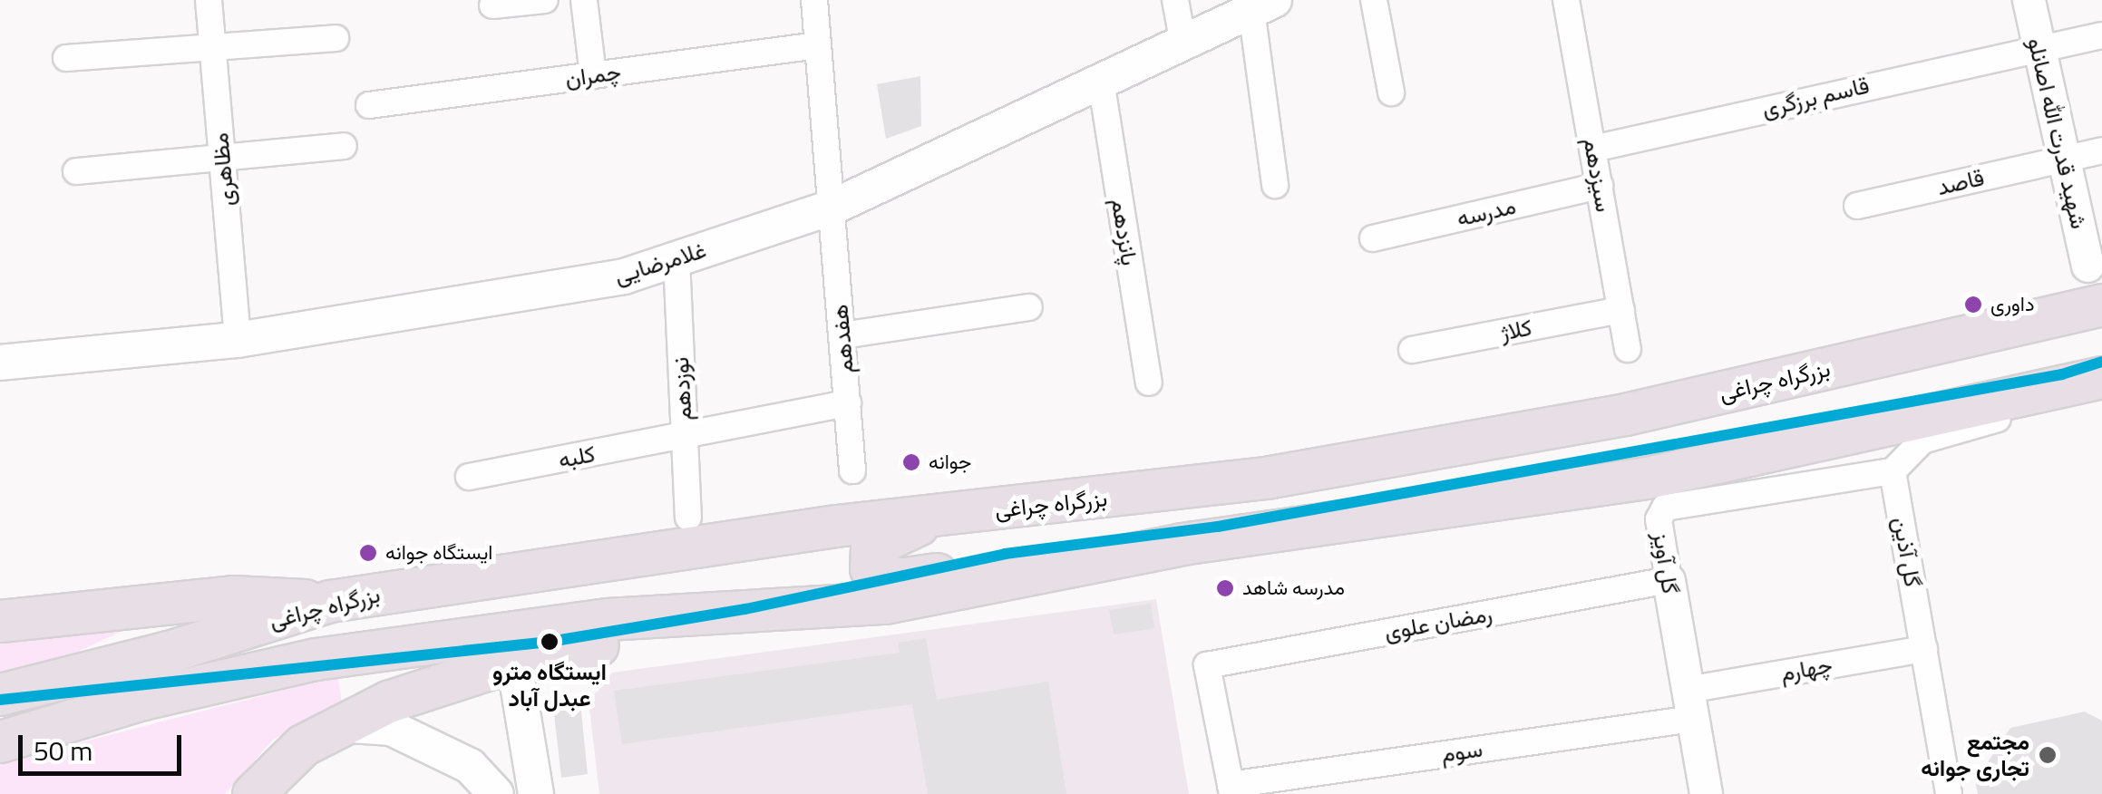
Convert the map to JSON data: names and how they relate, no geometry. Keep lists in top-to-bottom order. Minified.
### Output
{"streets":{"highway":["بزرگراه چراغی"],"main road":["غلامرضایی"],"street":["چمران","قاسم برزگری","شهید قدرت الله اصانلو","مظاهری","سیزدهم","قاصد","مدرسه","پانزدهم","کلاژ","هفدهم","نوزدهم","کلبه","گل آذین","گل آویز","رمضان علوی","چهارم","سوم"]},"crossings":[["چمران","هفدهم"],["قاسم برزگری","شهید قدرت الله اصانلو"],["قاسم برزگری","سیزدهم"],["شهید قدرت الله اصانلو","قاصد"],["مظاهری","غلامرضایی"],["سیزدهم","مدرسه"],["سیزدهم","کلاژ"],["پانزدهم","غلامرضایی"],["غلامرضایی","هفدهم"],["غلامرضایی","نوزدهم"],["هفدهم","کلبه"],["نوزدهم","کلبه"],["گل آذین","گل آویز"],["گل آذین","چهارم"],["گل آویز","رمضان علوی"],["گل آویز","چهارم"],["گل آویز","سوم"],["رمضان علوی","سوم"],["چهارم","سوم"]],"places":["داوری","جوانه","ایستگاه جوانه","مدرسه شاهد","ایستگاه مترو عبدل آباد","مجتمع تجاری جوانه"],"scale_bar":"50 m"}
